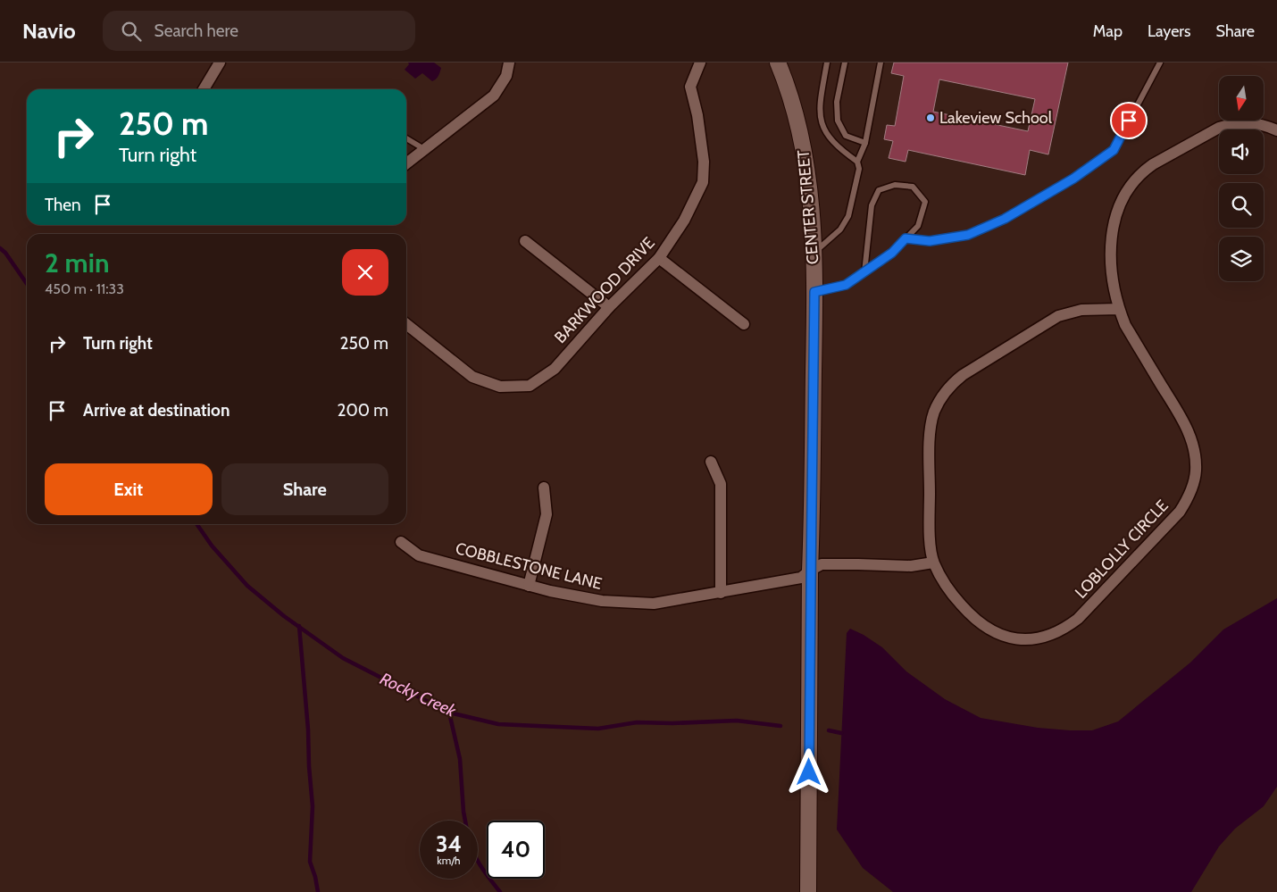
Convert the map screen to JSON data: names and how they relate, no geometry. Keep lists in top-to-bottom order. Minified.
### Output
{"streets":{"street":["CENTER STREET","BARKWOOD DRIVE","LOBLOLLY CIRCLE","COBBLESTONE LANE"]},"crossings":[["CENTER STREET","COBBLESTONE LANE"]],"water":["Rocky Creek"],"places":["Lakeview School"],"north":"bottom","page":{"header":"Navio","search":"Search here","nav":["Map","Layers","Share"],"turn":["250 m","Turn right"],"then":"Then","heading":["2 min","450 m · 11:33"],"list":[{"name":"Turn right","value":"250 m"},{"name":"Arrive at destination","value":"200 m"}],"buttons":["Exit","Share"],"speed":"34 km/h","limit":"40"}}
